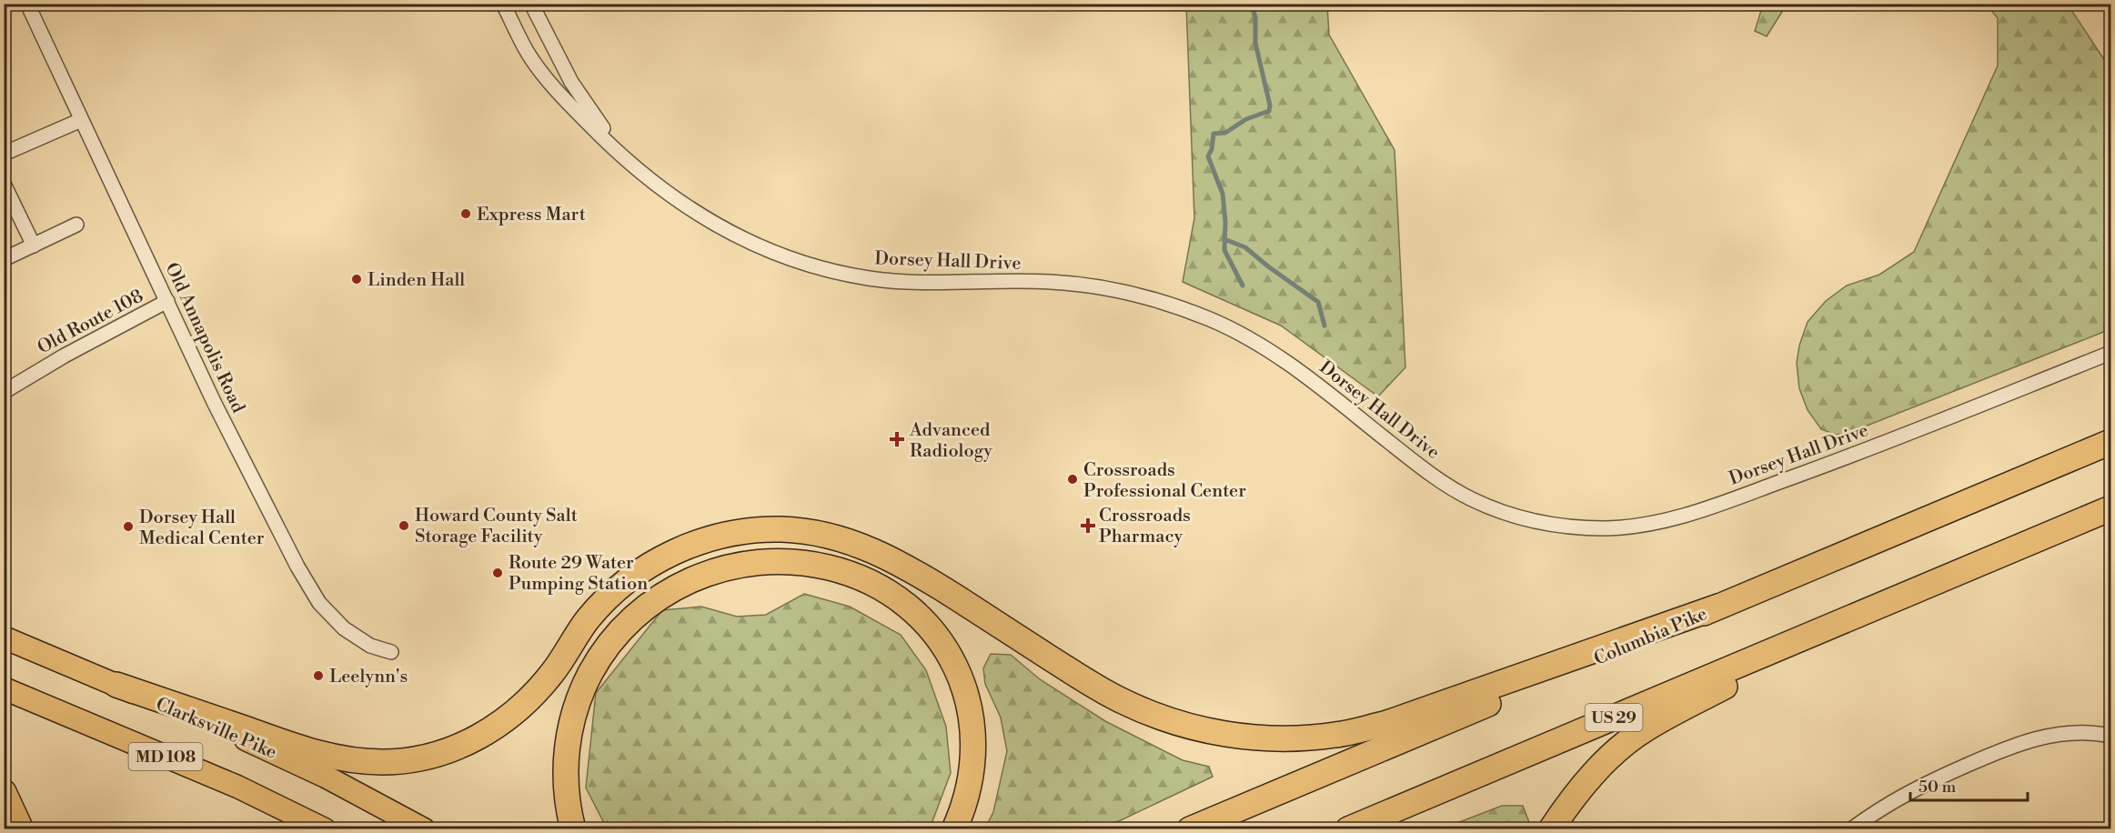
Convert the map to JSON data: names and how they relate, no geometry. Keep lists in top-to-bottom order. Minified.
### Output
{"streets":{"highway":["Columbia Pike","US 29"],"main road":["Clarksville Pike","MD 108"],"street":["Dorsey Hall Drive","Old Route 108","Old Annapolis Road"]},"crossings":[["Old Route 108","Old Annapolis Road"]],"places":{"other":["Express Mart","Linden Hall","Crossroads Professional Center","Howard County Salt Storage Facility","Dorsey Hall Medical Center","Route 29 Water Pumping Station","Leelynn's"],"health":["Advanced Radiology","Crossroads Pharmacy"]},"scale_bar":"50 m"}
